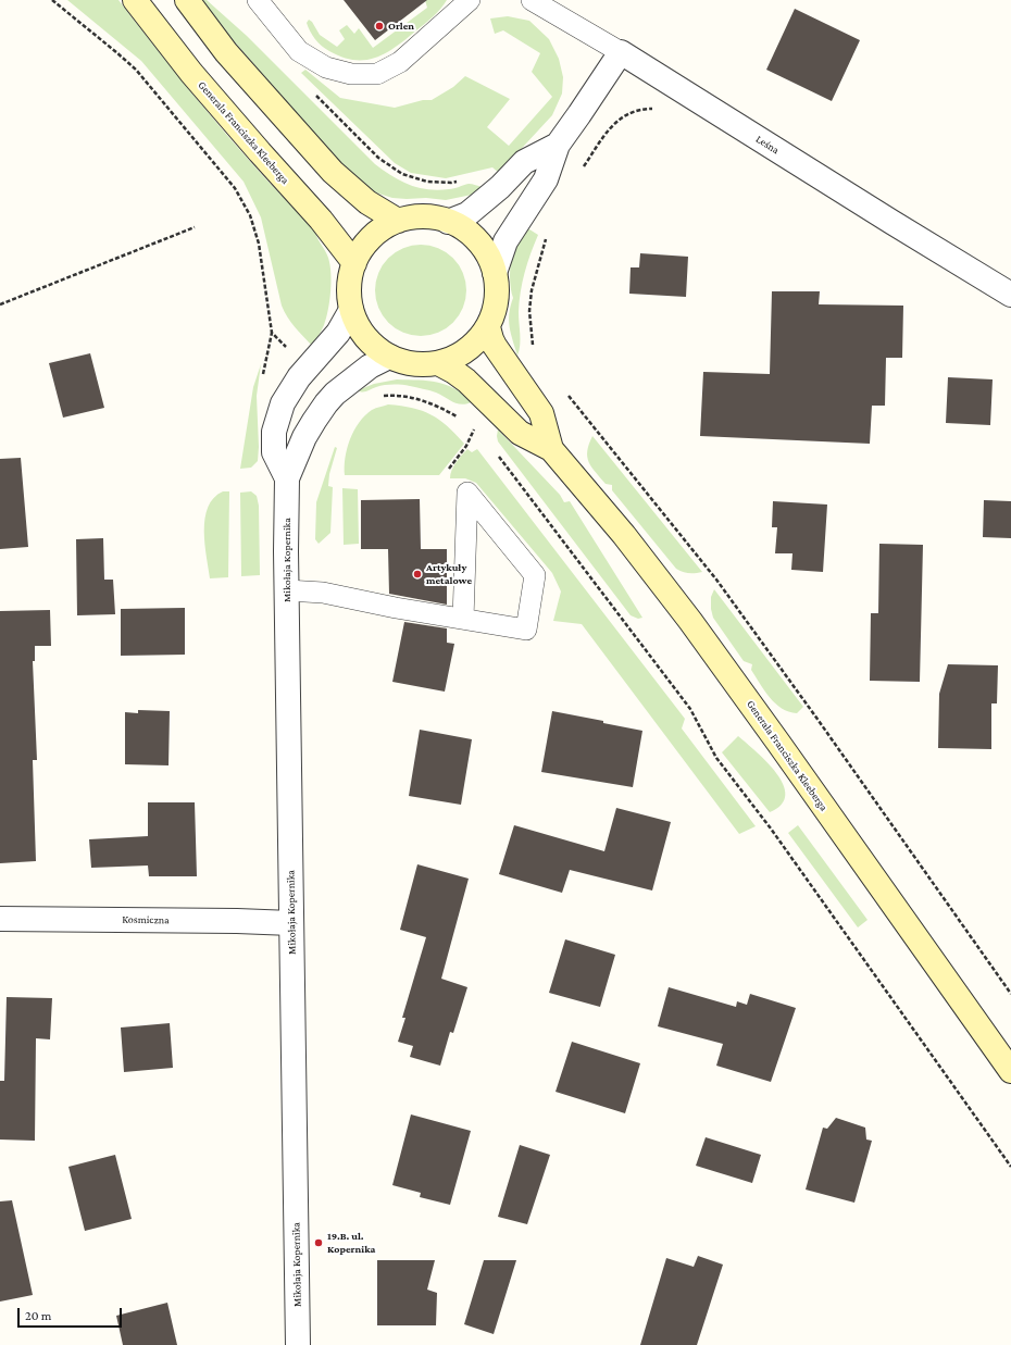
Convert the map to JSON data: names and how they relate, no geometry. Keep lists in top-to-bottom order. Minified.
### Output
{"streets":{"main road":["Generała Franciszka Kleeberga"],"street":["Leśna","Mikołaja Kopernika","Kosmiczna"]},"crossings":[["Generała Franciszka Kleeberga","Mikołaja Kopernika"],["Mikołaja Kopernika","Kosmiczna"]],"places":["Orlen","Artykuły metalowe","19.B. ul. Kopernika"],"scale_bar":"20 m"}
